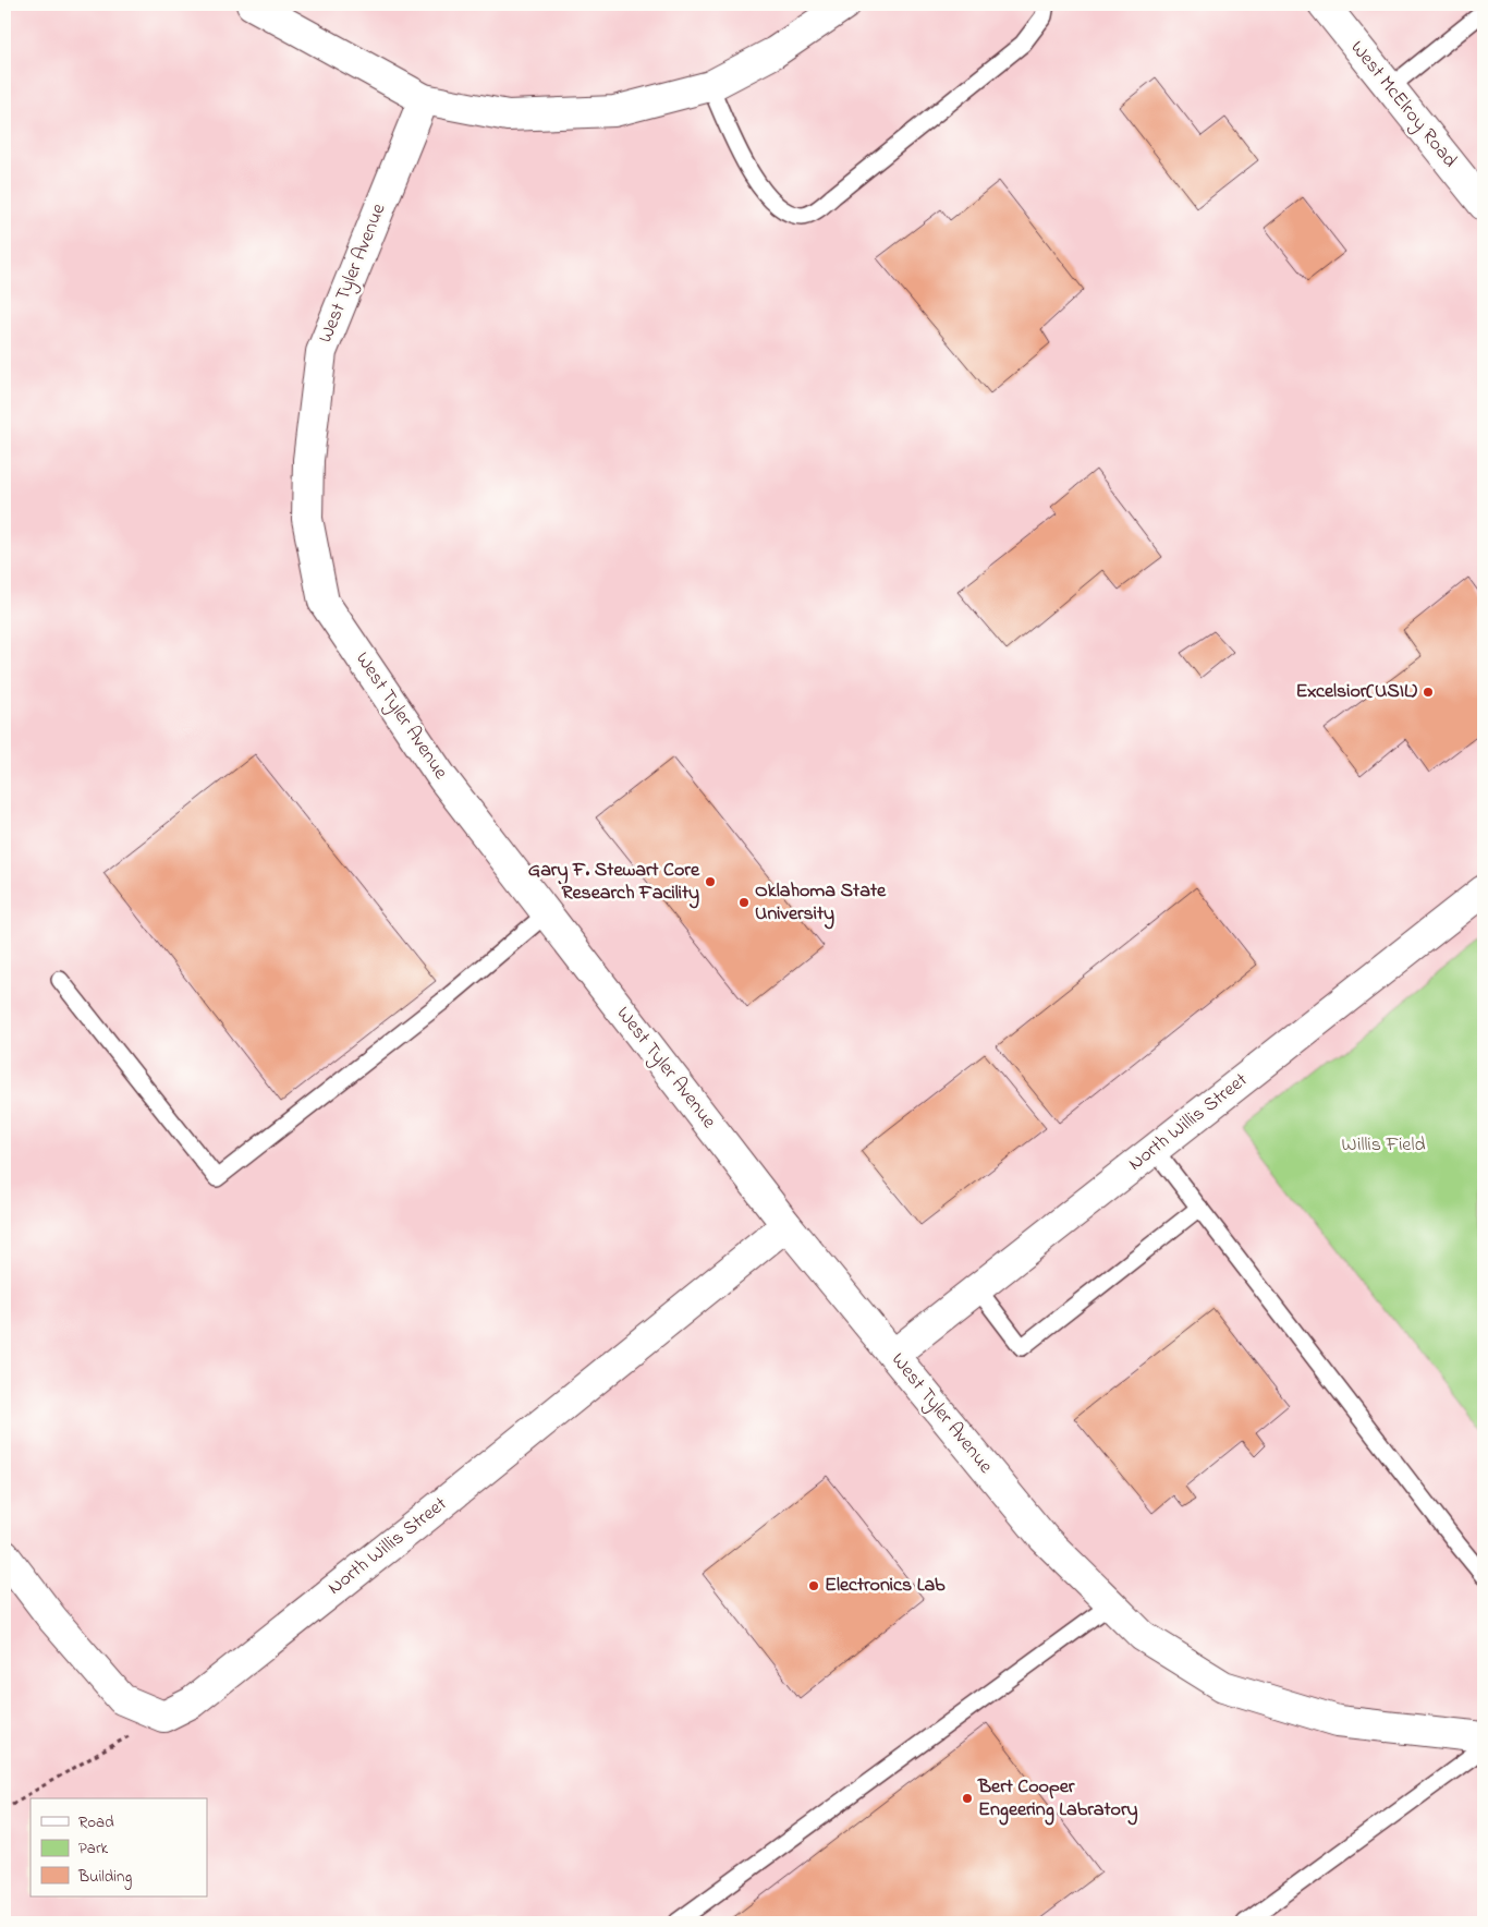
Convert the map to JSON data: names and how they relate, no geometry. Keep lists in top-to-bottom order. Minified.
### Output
{"streets":{"street":["West McElroy Road","West Tyler Avenue","North Willis Street"]},"crossings":[["West Tyler Avenue","North Willis Street"]],"parks":["Willis Field"],"places":["Excelsior(USIL)","Gary F. Stewart Core Research Facility","Oklahoma State University","Electronics Lab","Bert Cooper Engeering Labratory"],"legend":["Road","Park","Building"]}
